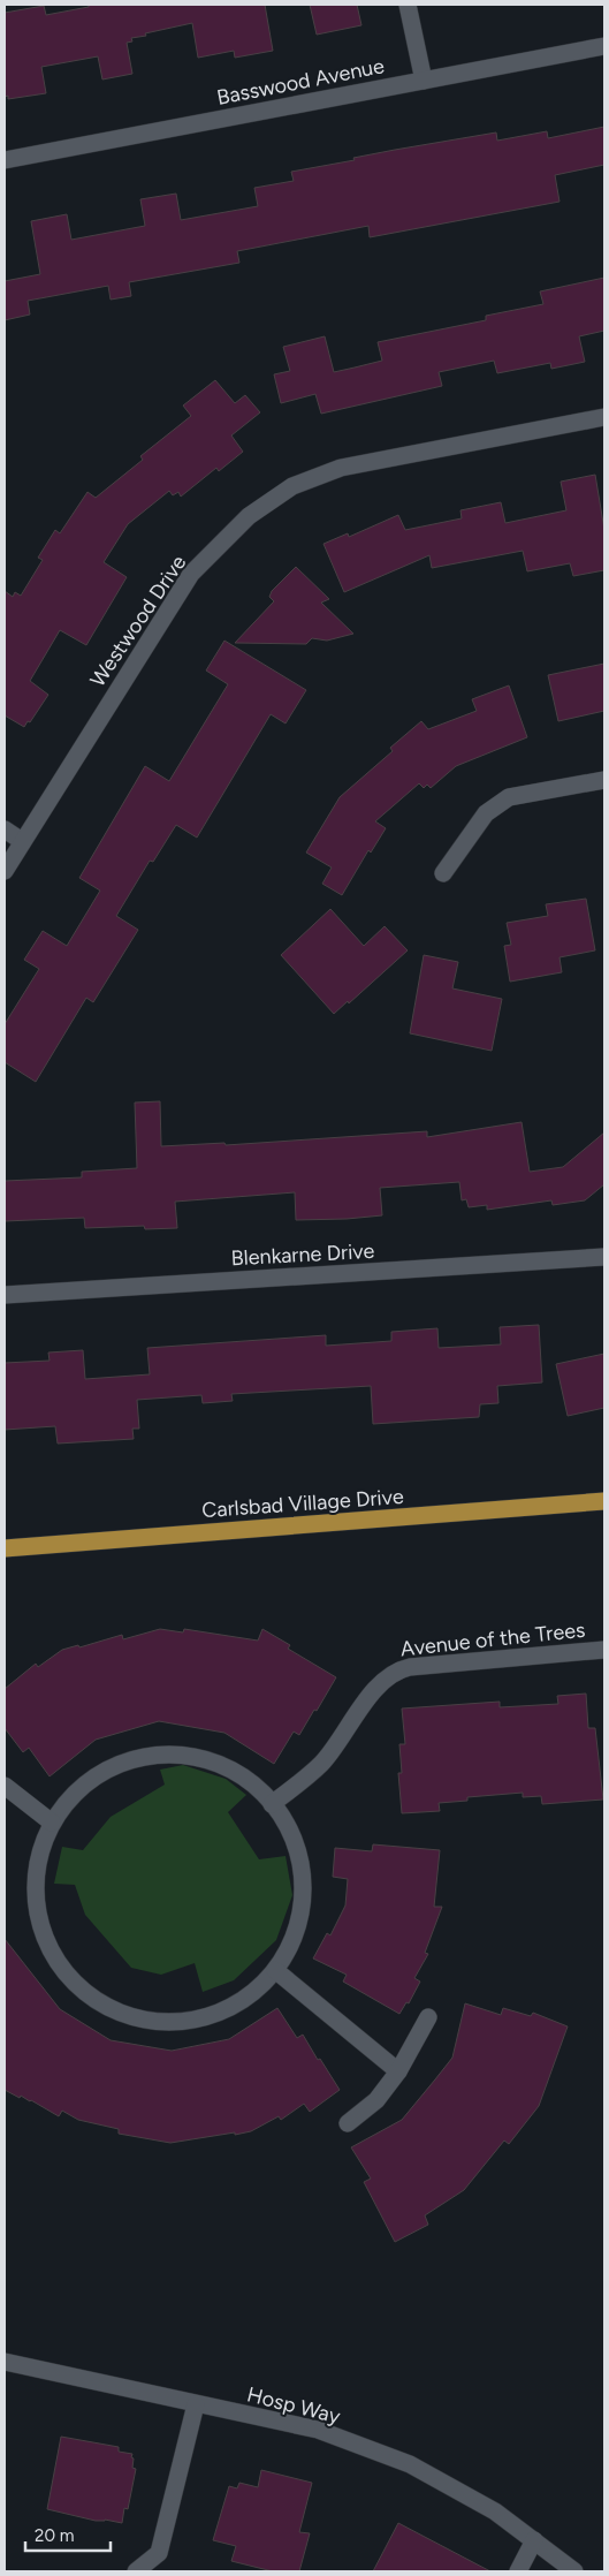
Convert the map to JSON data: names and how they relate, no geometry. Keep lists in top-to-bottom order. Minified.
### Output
{"streets":{"main road":["Carlsbad Village Drive"],"street":["Basswood Avenue","Westwood Drive","Blenkarne Drive","Avenue of the Trees","Hosp Way"]},"scale_bar":"20 m"}
